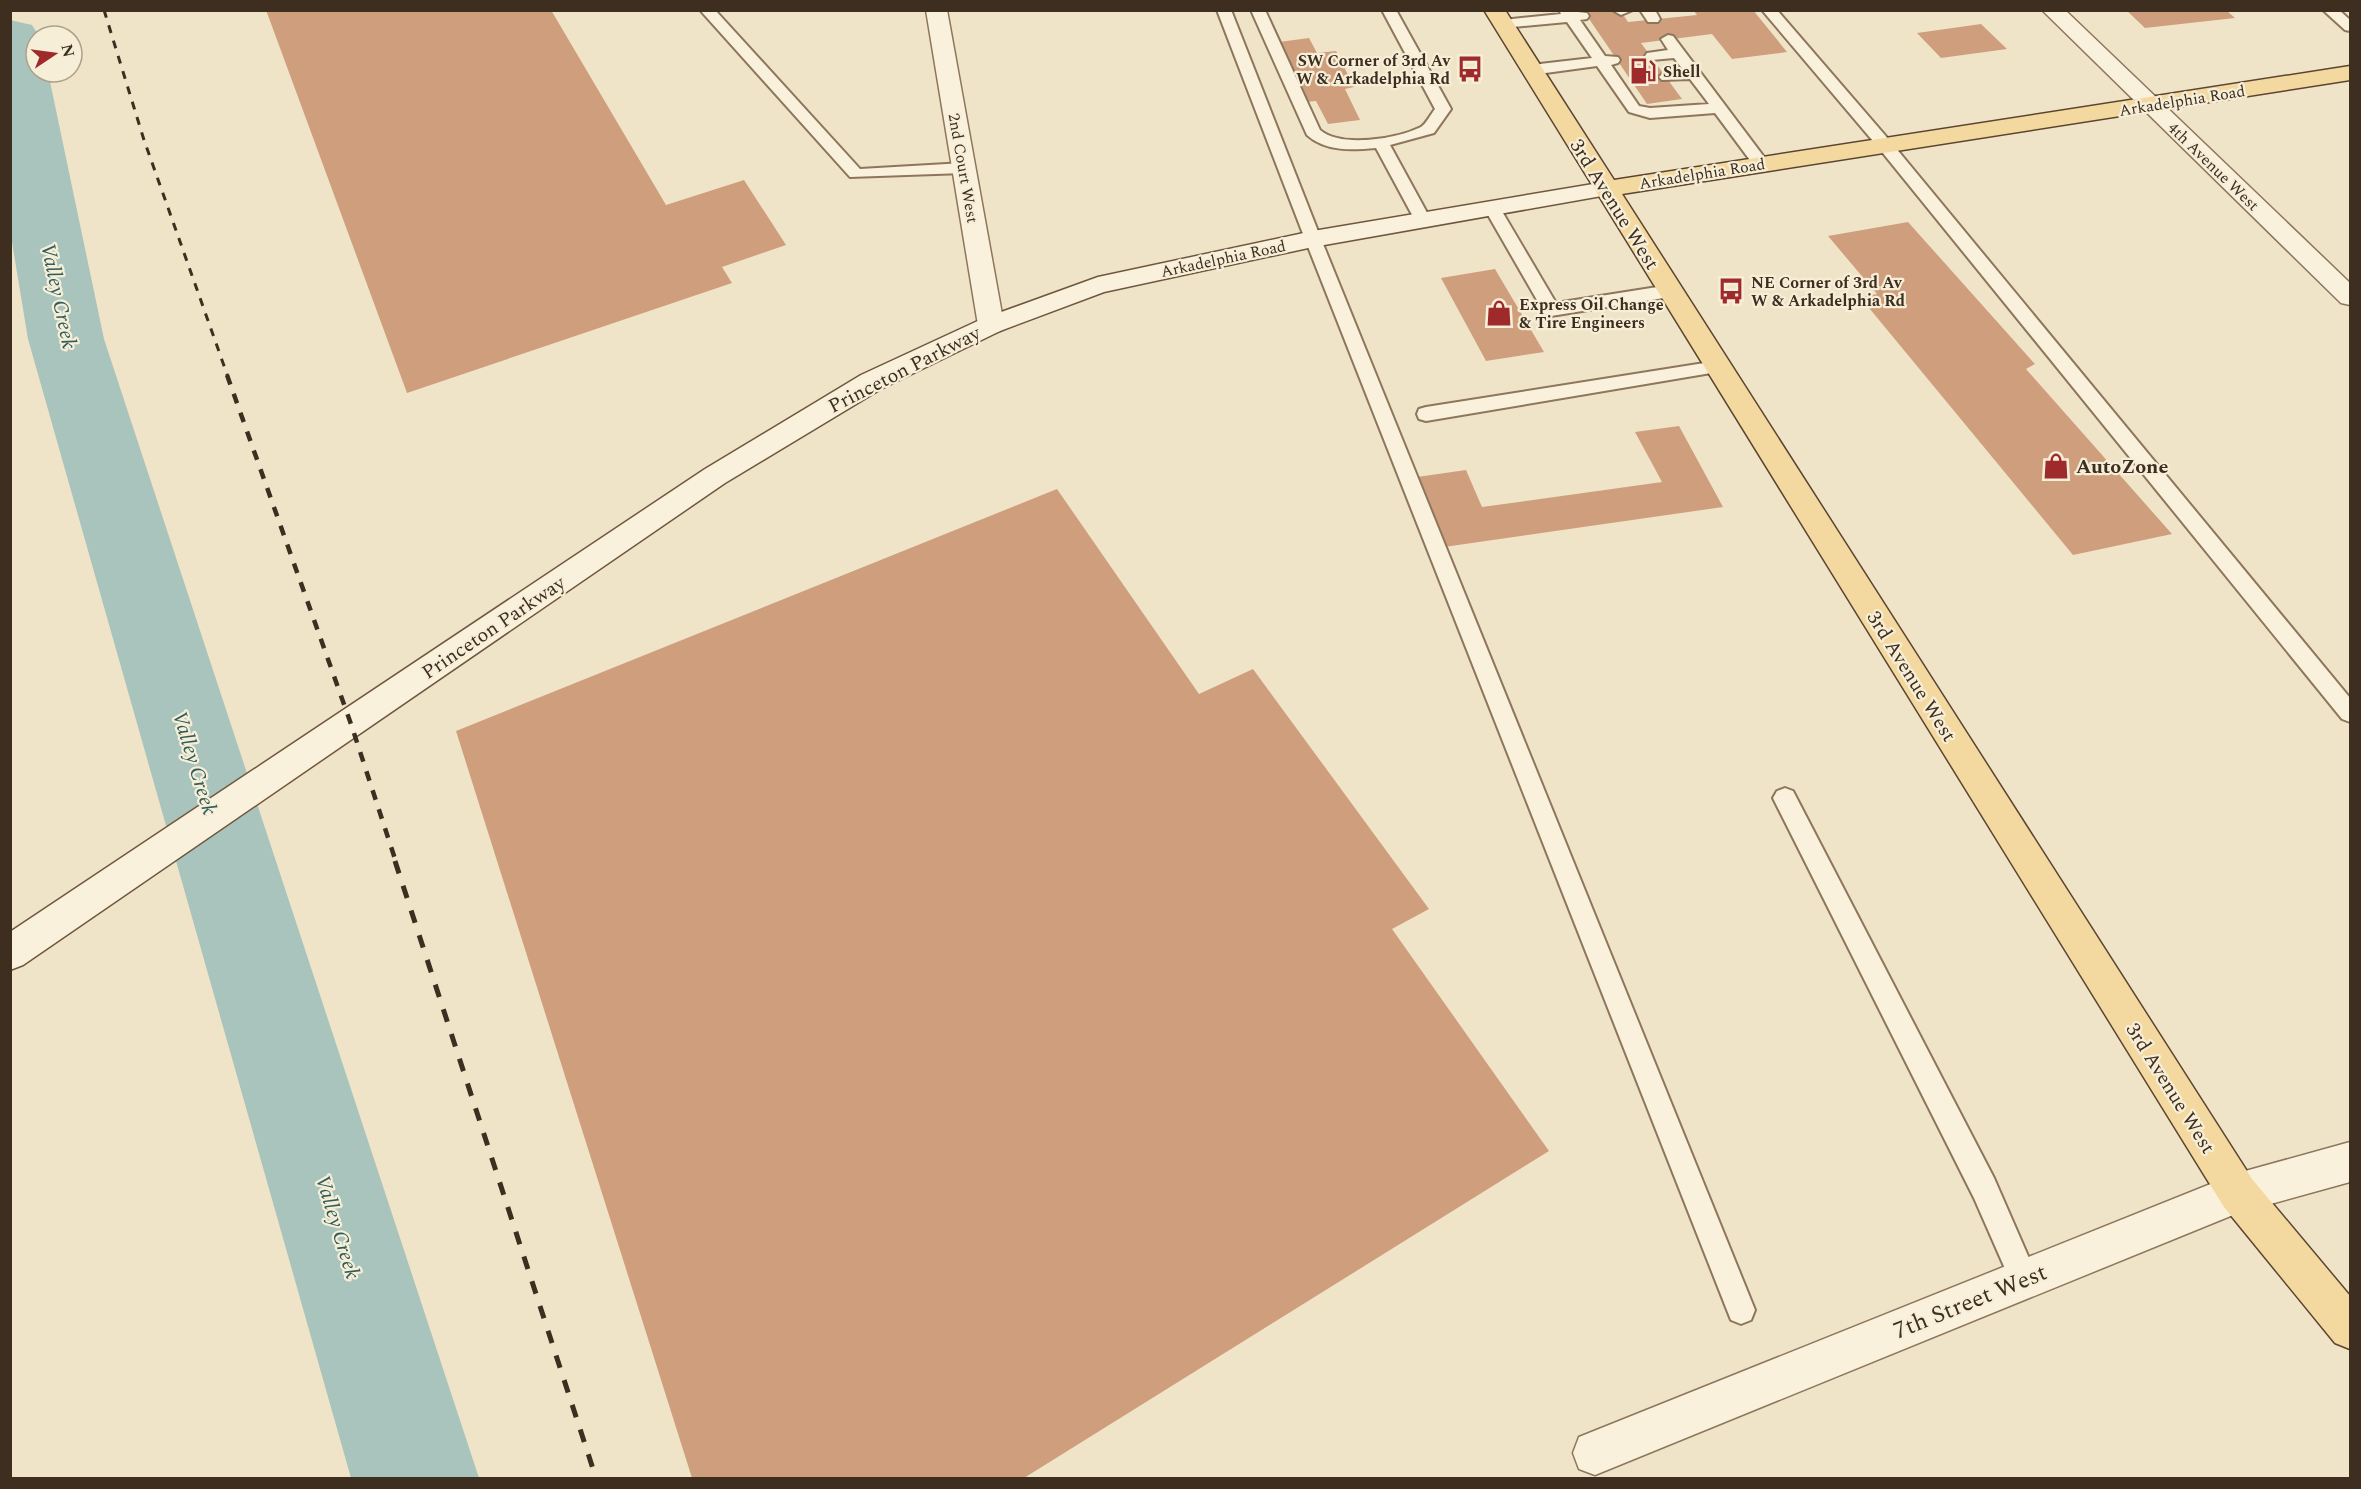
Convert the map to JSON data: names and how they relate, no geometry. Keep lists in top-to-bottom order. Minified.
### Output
{"streets":{"main road":["Arkadelphia Road","3rd Avenue West"],"street":["4th Avenue West","2nd Court West","Princeton Parkway","7th Street West"]},"crossings":[["Arkadelphia Road","4th Avenue West"],["Arkadelphia Road","2nd Court West"],["Arkadelphia Road","3rd Avenue West"],["Arkadelphia Road","Princeton Parkway"],["2nd Court West","Princeton Parkway"],["3rd Avenue West","7th Street West"]],"water":["Valley Creek"],"places":{"bus stop":["SW Corner of 3rd Av W & Arkadelphia Rd","NE Corner of 3rd Av W & Arkadelphia Rd"],"fuel station":["Shell"],"shop":["Express Oil Change & Tire Engineers","AutoZone"]},"north":"right"}
